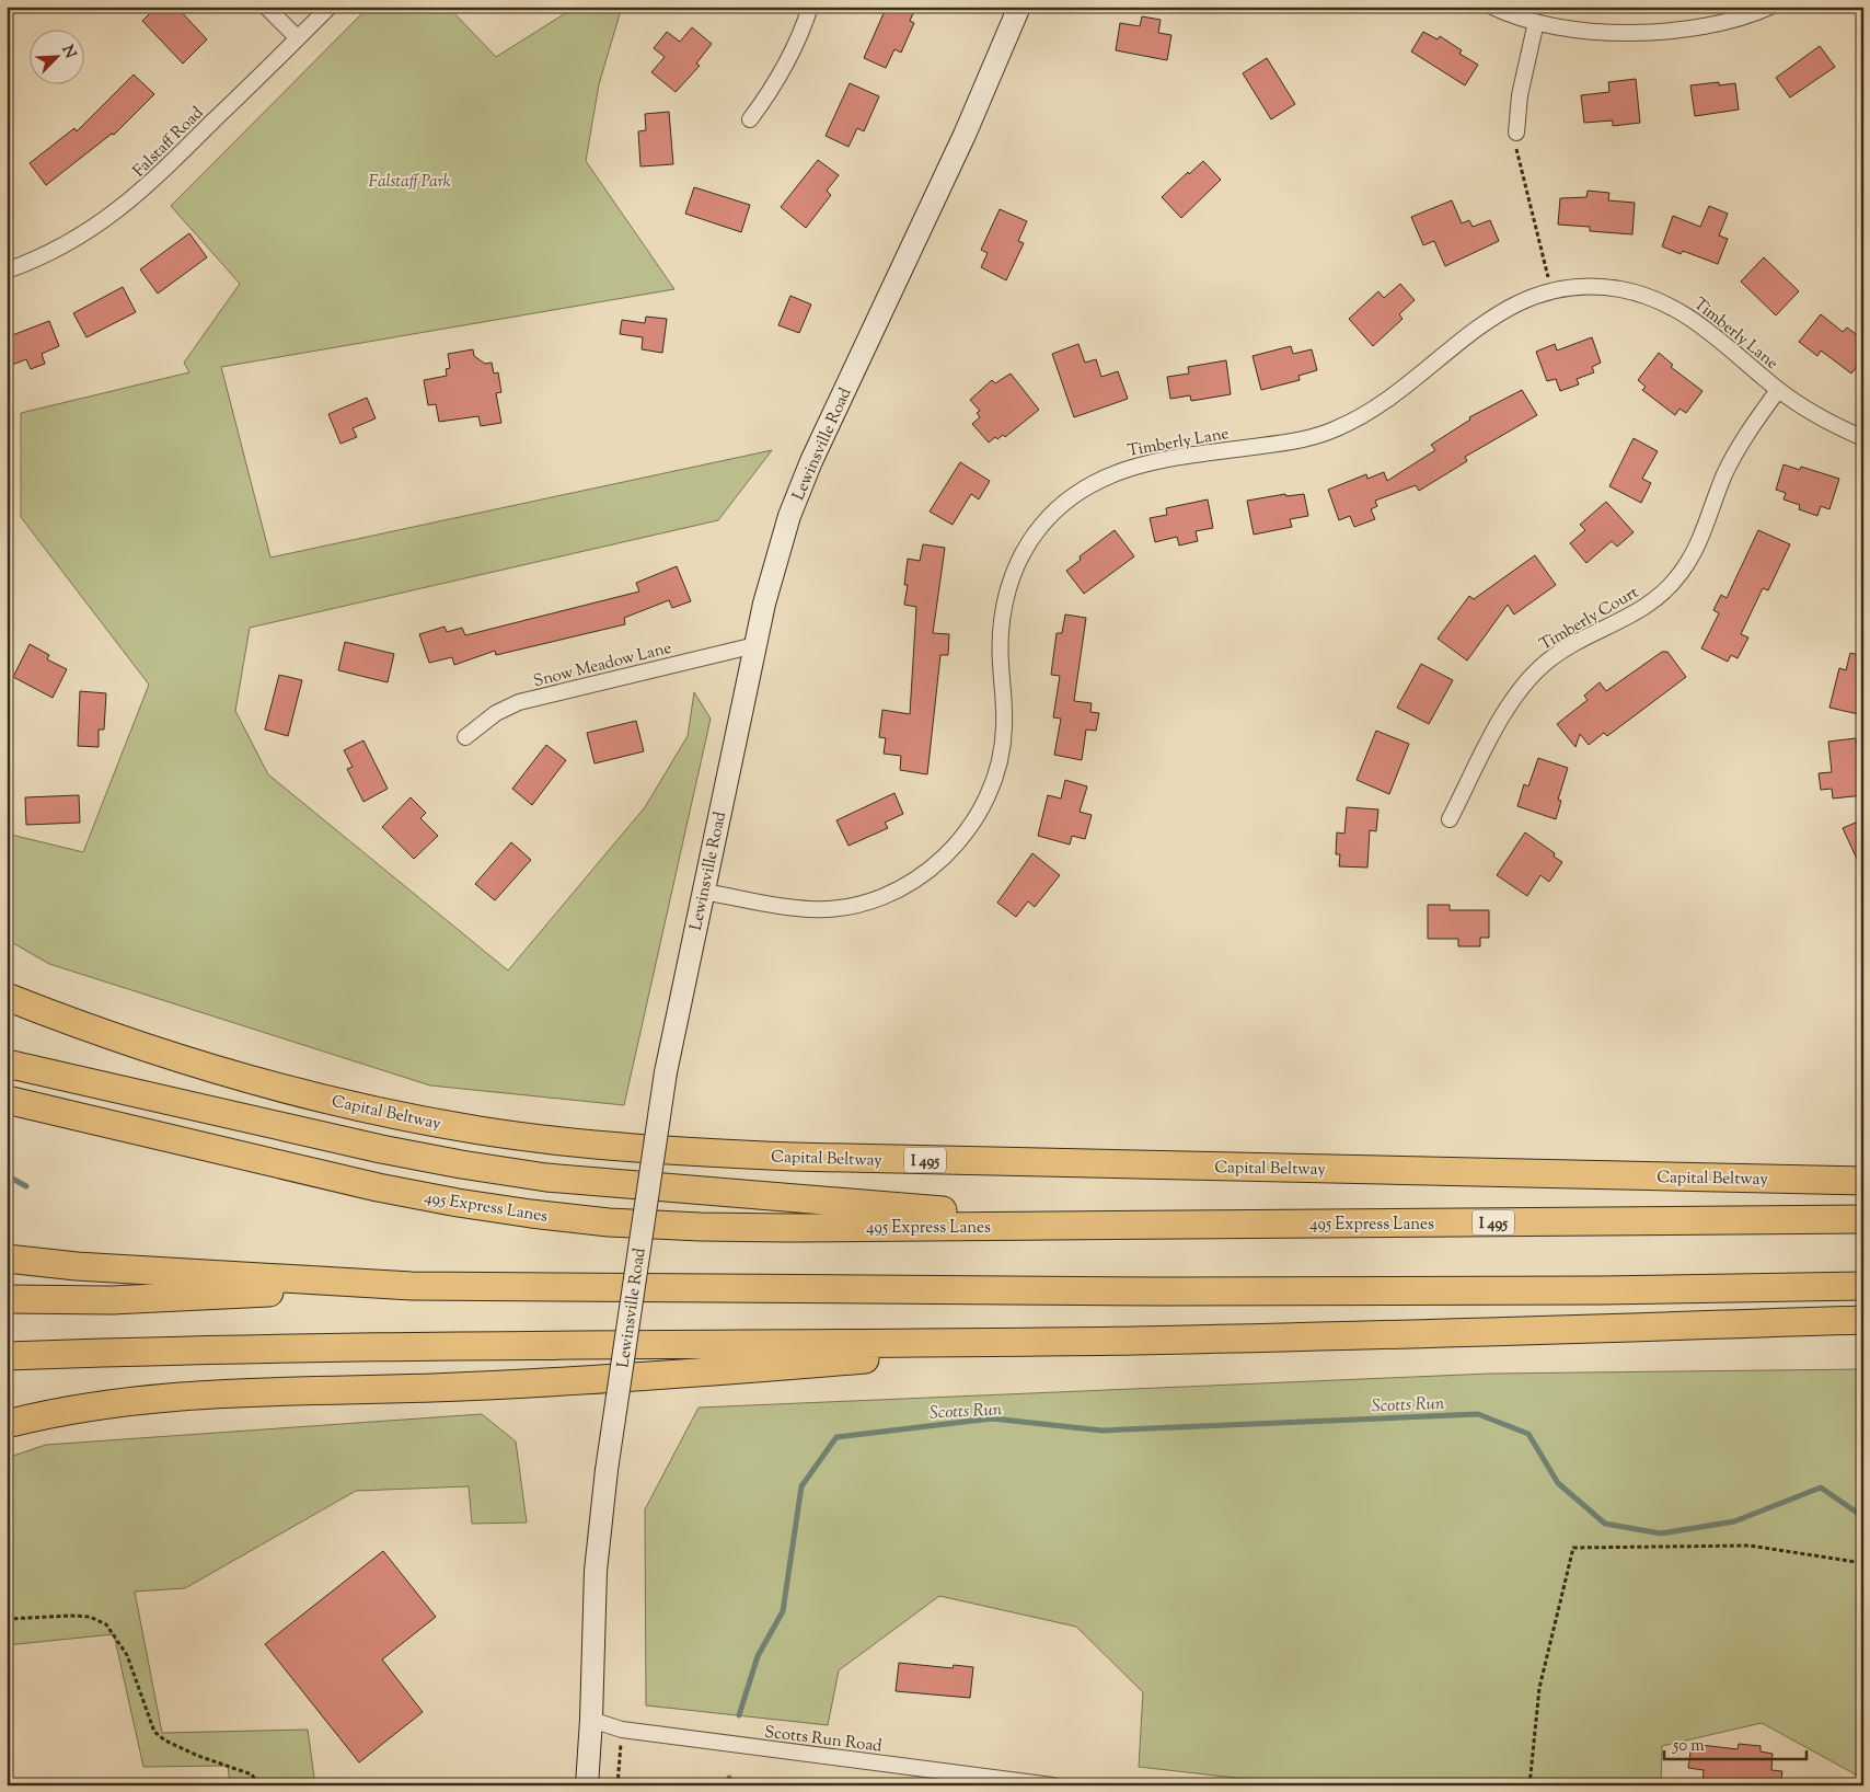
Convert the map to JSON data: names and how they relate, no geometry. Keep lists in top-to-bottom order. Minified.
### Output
{"streets":{"highway":["Capital Beltway","I 495","495 Express Lanes"],"main road":["Lewinsville Road"],"street":["Falstaff Road","Timberly Lane","Timberly Court","Snow Meadow Lane","Scotts Run Road"]},"crossings":[["Timberly Lane","Lewinsville Road"],["Timberly Lane","Timberly Court"],["Lewinsville Road","Snow Meadow Lane"],["Lewinsville Road","Scotts Run Road"]],"water":["Scotts Run"],"parks":["Falstaff Park"],"scale_bar":"50 m","north":"top right"}
